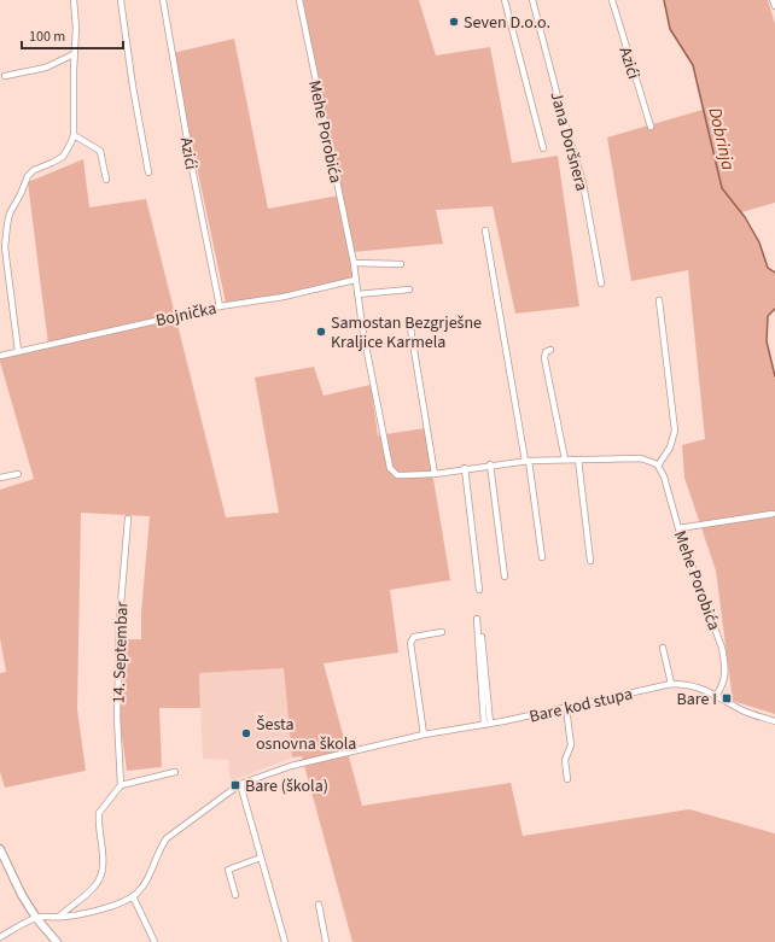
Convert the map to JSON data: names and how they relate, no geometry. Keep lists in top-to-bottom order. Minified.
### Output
{"streets":{"street":["Azići","Mehe Porobića","Jana Doršnera","Bojnička","14. Septembar","Bare kod stupa"]},"crossings":[["Azići","Bojnička"],["Mehe Porobića","Bojnička"],["Mehe Porobića","Bare kod stupa"]],"water":["Dobrinja"],"places":{"other":["Seven D.o.o.","Samostan Bezgrješne Kraljice Karmela","Šesta osnovna škola"],"transit":["Bare I","Bare (škola)"]},"scale_bar":"100 m"}
